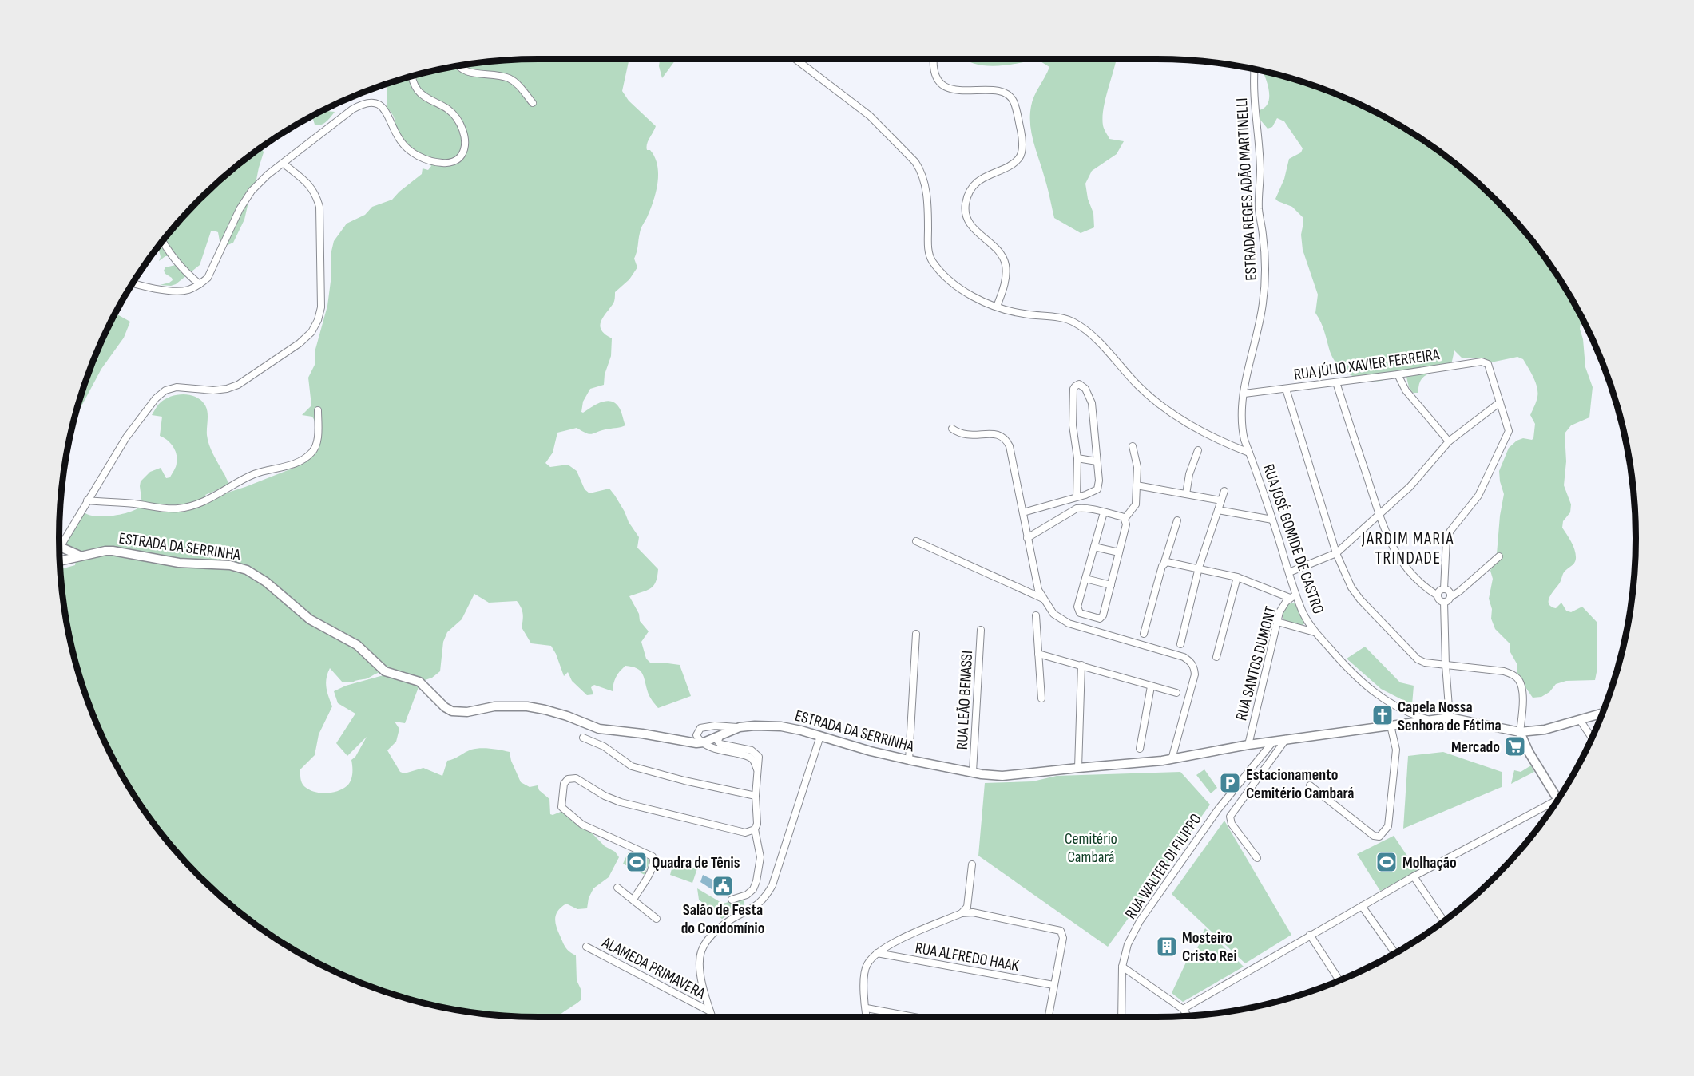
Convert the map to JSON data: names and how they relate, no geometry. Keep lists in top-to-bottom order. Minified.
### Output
{"streets":{"street":["ESTRADA REGES ADÃO MARTINELLI","RUA JÚLIO XAVIER FERREIRA","RUA JOSÉ GOMIDE DE CASTRO","ESTRADA DA SERRINHA","RUA SANTOS DUMONT","RUA LEÃO BENASSI","RUA WALTER DI FILIPPO","RUA ALFREDO HAAK","ALAMEDA PRIMAVERA"]},"crossings":[["ESTRADA REGES ADÃO MARTINELLI","RUA JÚLIO XAVIER FERREIRA"],["ESTRADA REGES ADÃO MARTINELLI","RUA JOSÉ GOMIDE DE CASTRO"],["RUA JOSÉ GOMIDE DE CASTRO","ESTRADA DA SERRINHA"],["RUA JOSÉ GOMIDE DE CASTRO","RUA SANTOS DUMONT"],["ESTRADA DA SERRINHA","RUA SANTOS DUMONT"],["ESTRADA DA SERRINHA","RUA LEÃO BENASSI"],["ESTRADA DA SERRINHA","RUA WALTER DI FILIPPO"]],"districts":["JARDIM MARIA TRINDADE"],"parks":["Cemitério Cambará"],"places":{"church":["Capela Nossa Senhora de Fátima"],"supermarket":["Mercado"],"parking":["Estacionamento Cemitério Cambará"],"sports":["Quadra de Tênis","Molhação"],"public building":["Salão de Festa do Condomínio"],"building":["Mosteiro Cristo Rei"]}}
